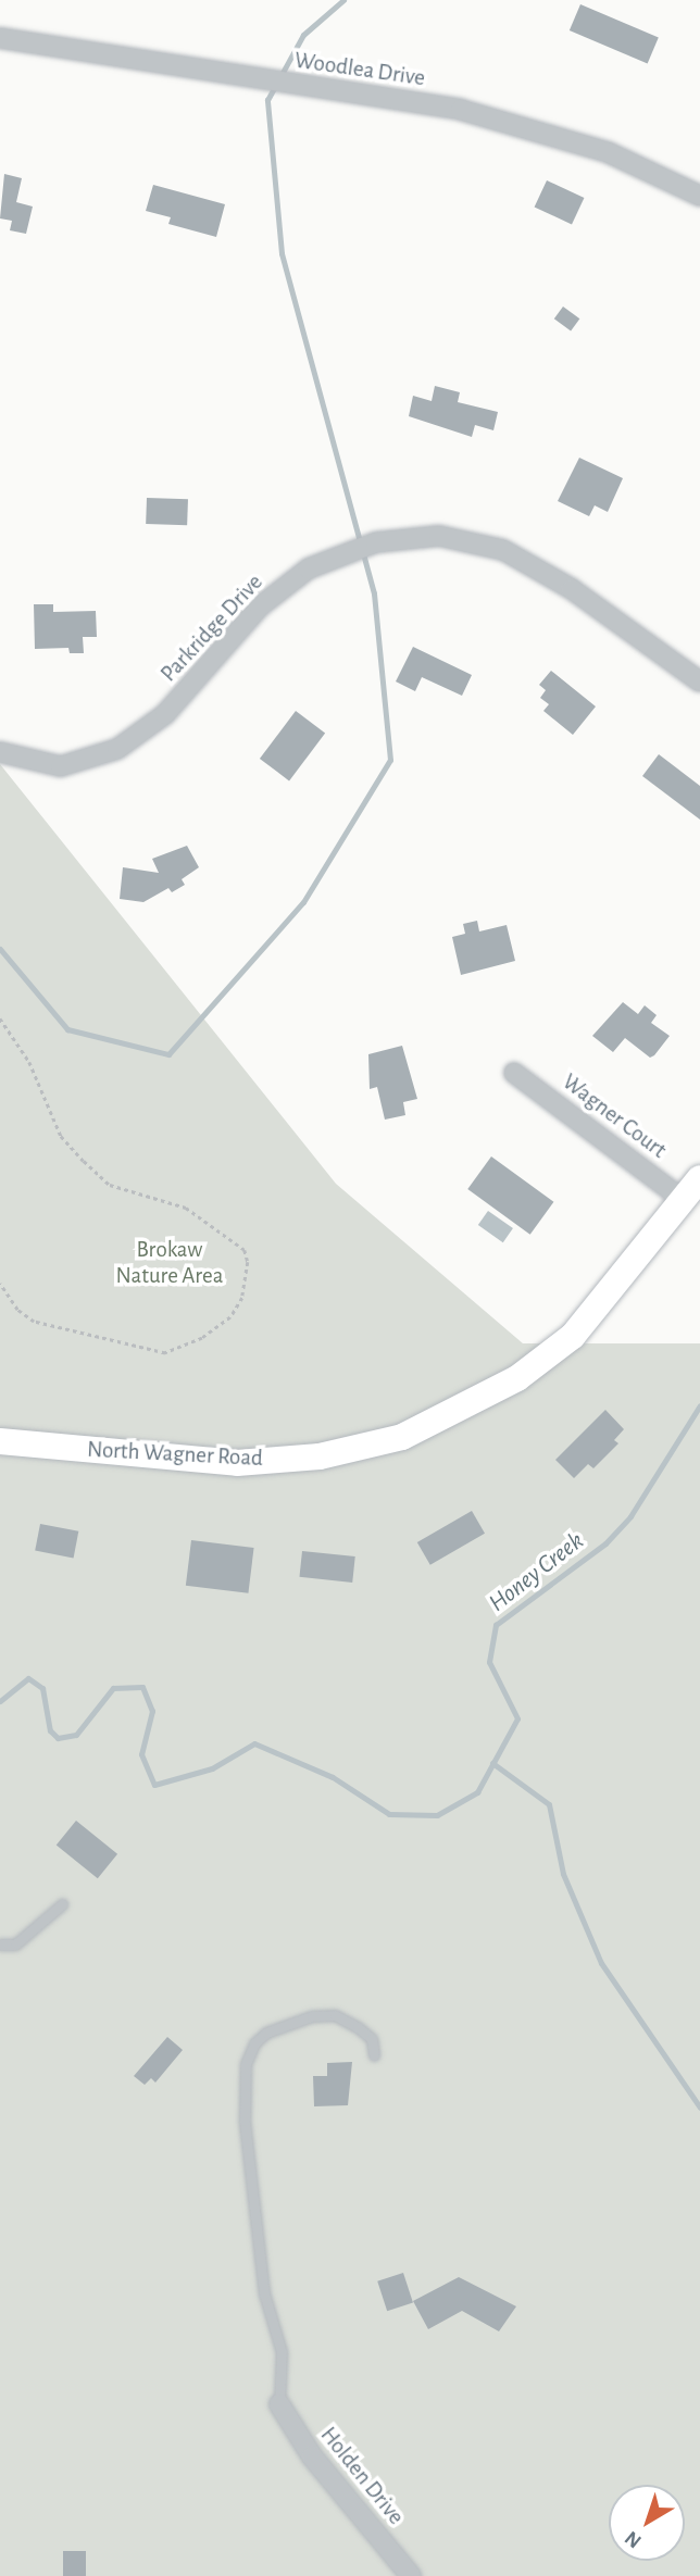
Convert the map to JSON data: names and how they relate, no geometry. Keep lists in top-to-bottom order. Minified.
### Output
{"streets":{"street":["Woodlea Drive","Parkridge Drive","Wagner Court","North Wagner Road","Holden Drive"]},"crossings":[["Wagner Court","North Wagner Road"]],"water":["Honey Creek"],"parks":["Brokaw Nature Area"],"north":"bottom left"}
